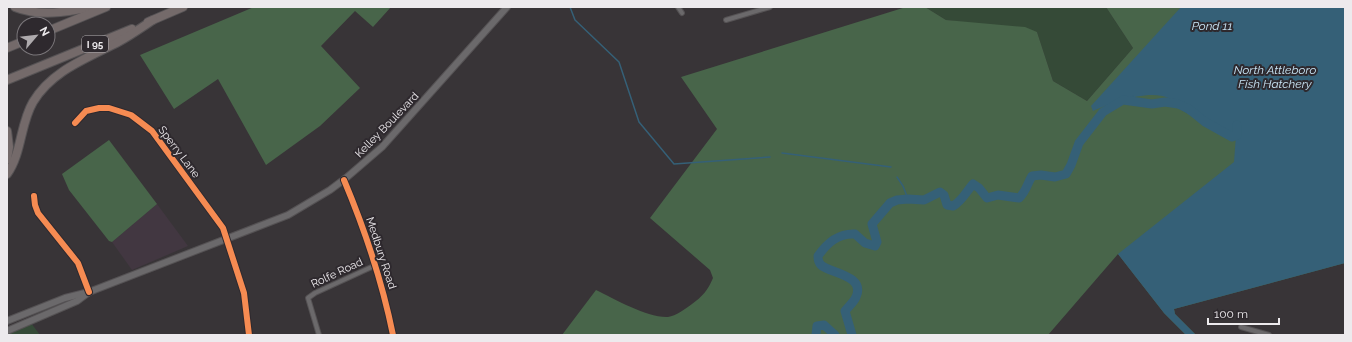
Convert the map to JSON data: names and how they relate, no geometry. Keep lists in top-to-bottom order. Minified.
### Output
{"streets":{"highway":["I 95"],"main road":["Kelley Boulevard"],"street":["Sperry Lane","Medbury Road","Rolfe Road"]},"crossings":[["Kelley Boulevard","Sperry Lane"],["Kelley Boulevard","Medbury Road"],["Medbury Road","Rolfe Road"]],"water":["Pond 11","North Attleboro Fish Hatchery"],"scale_bar":"100 m","north":"top right"}
